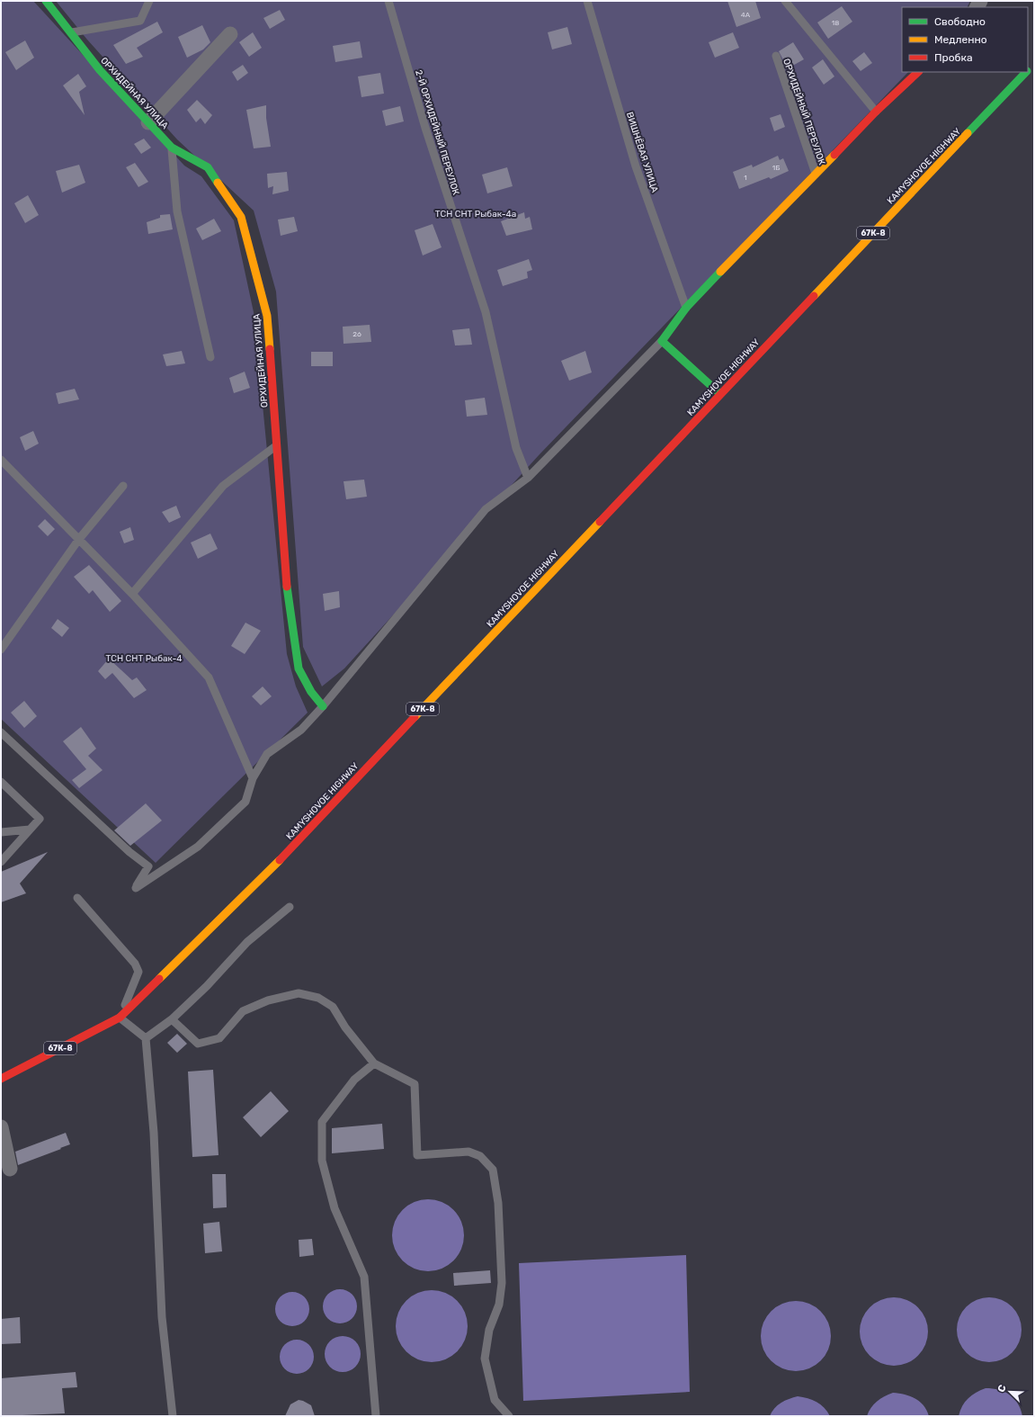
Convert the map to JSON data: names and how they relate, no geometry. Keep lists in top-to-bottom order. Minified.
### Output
{"streets":{"main road":["ОРХИДЕЙНАЯ УЛИЦА","KAMYSHOVOE HIGHWAY","67К-8"],"lane":["ОРХИДЕЙНЫЙ ПЕРЕУЛОК","2-Й ОРХИДЕЙНЫЙ ПЕРЕУЛОК","ВИШНЁВАЯ УЛИЦА"]},"parks":["ТСН СНТ Рыбак-4а","ТСН СНТ Рыбак-4"],"house_numbers":["4А","18","1Б","1","26"],"legend":["Свободно","Медленно","Пробка"],"north":"top left"}
